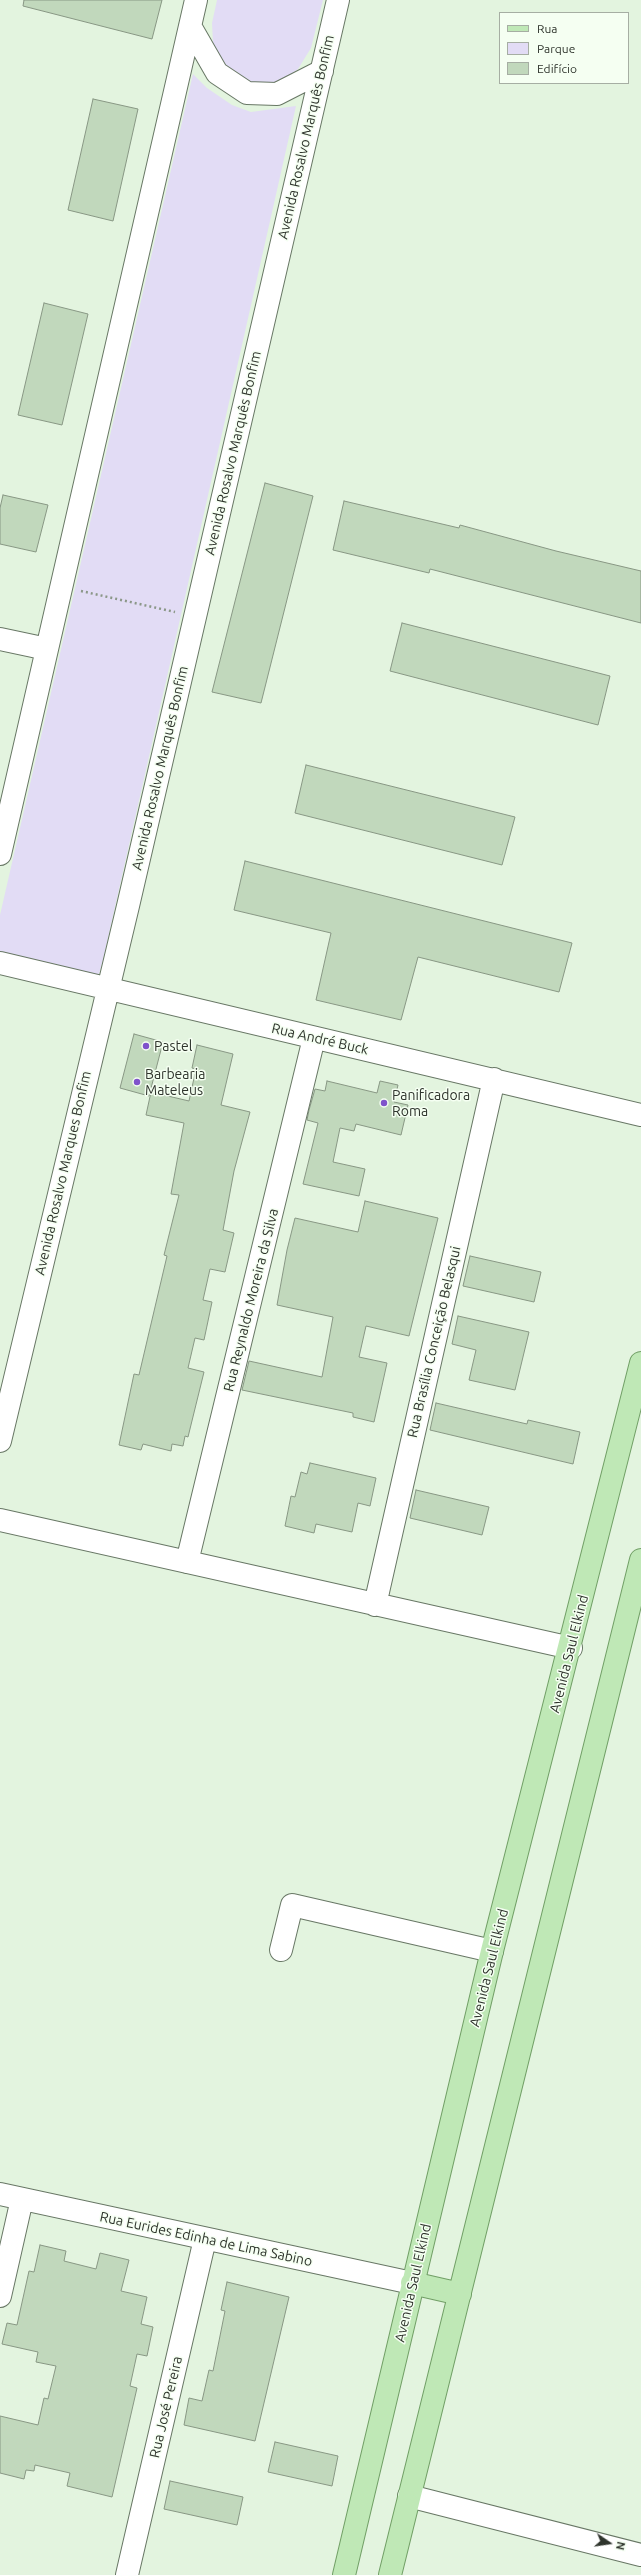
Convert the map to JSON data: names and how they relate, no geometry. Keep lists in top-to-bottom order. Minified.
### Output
{"streets":{"main road":["Avenida Saul Elkind"],"street":["Avenida Rosalvo Marquês Bonfim","Rua André Buck","Avenida Rosalvo Marques Bonfim","Rua Reynaldo Moreira da Silva","Rua Brasília Conceição Belasqui","Rua Eurides Edinha de Lima Sabino","Rua José Pereira"]},"crossings":[["Avenida Rosalvo Marquês Bonfim","Avenida Rosalvo Marques Bonfim"],["Rua André Buck","Avenida Rosalvo Marques Bonfim"],["Rua André Buck","Rua Reynaldo Moreira da Silva"],["Rua André Buck","Rua Brasília Conceição Belasqui"],["Avenida Saul Elkind","Rua Eurides Edinha de Lima Sabino"],["Rua Eurides Edinha de Lima Sabino","Rua José Pereira"]],"places":["Pastel","Barbearia Mateleus","Panificadora Roma"],"legend":["Rua","Parque","Edifício"],"north":"right"}
